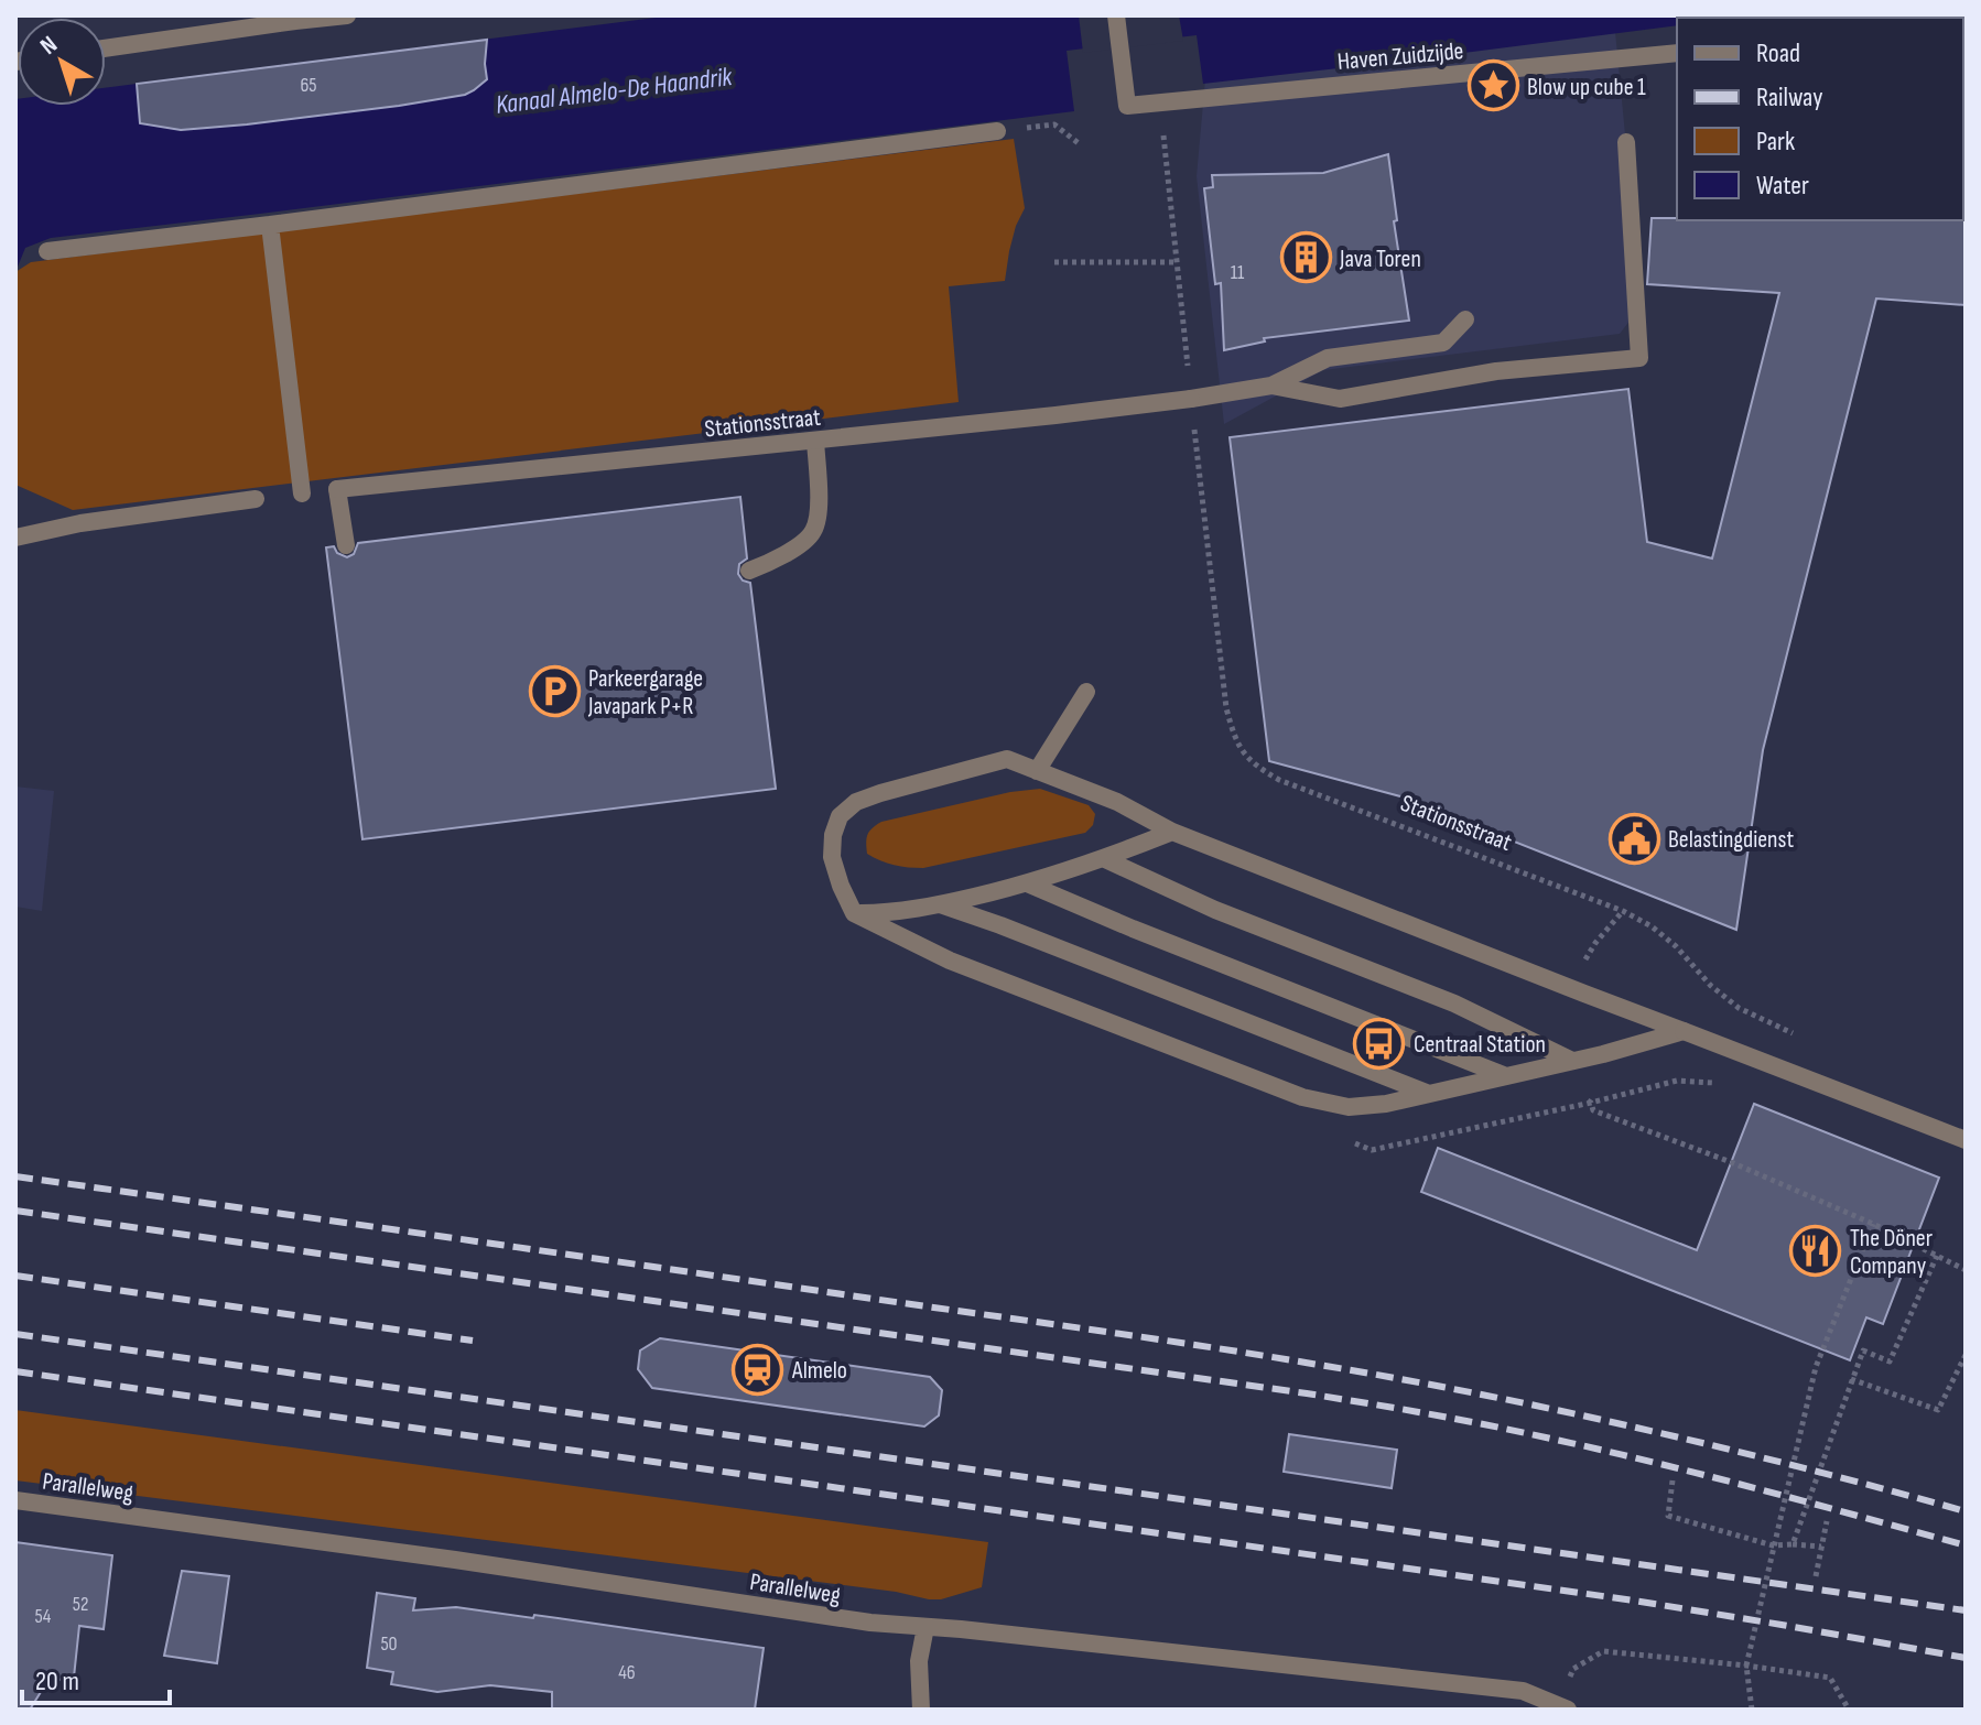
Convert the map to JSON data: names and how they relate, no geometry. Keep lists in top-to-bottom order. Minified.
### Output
{"streets":{"street":["Haven Zuidzijde","Stationsstraat","Parallelweg"]},"crossings":[["Haven Zuidzijde","Stationsstraat"]],"water":["Kanaal Almelo-De Haandrik"],"places":{"place":["Blow up cube 1"],"building":["Java Toren"],"parking":["Parkeergarage Javapark P+R"],"public building":["Belastingdienst"],"bus stop":["Centraal Station"],"restaurant":["The Döner Company"],"station":["Almelo"]},"house_numbers":["65","11","52","54","50","46"],"legend":["Road","Railway","Park","Water"],"scale_bar":"20 m","north":"top left"}
